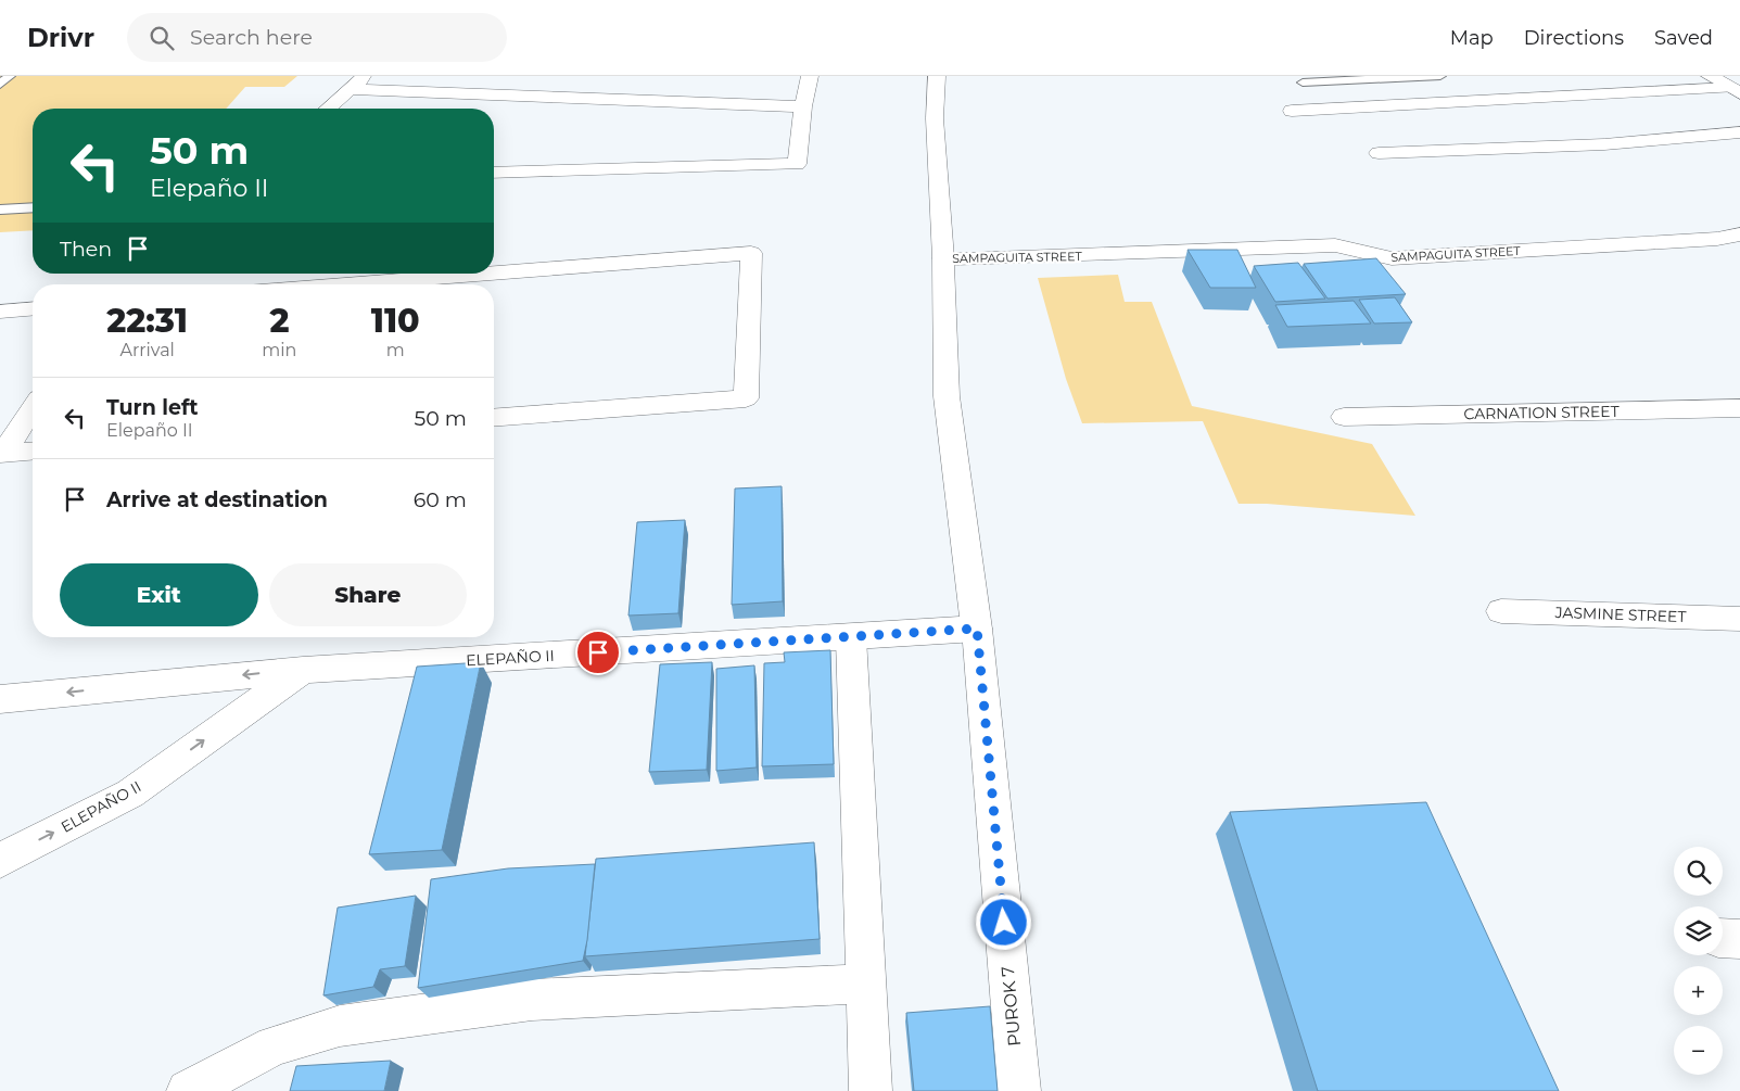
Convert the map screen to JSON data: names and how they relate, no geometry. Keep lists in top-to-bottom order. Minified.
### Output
{"streets":{"street":["SAMPAGUITA STREET","CARNATION STREET","JASMINE STREET","ELEPAÑO II","PUROK 7"]},"crossings":[["SAMPAGUITA STREET","PUROK 7"],["ELEPAÑO II","PUROK 7"]],"page":{"header":"Drivr","search":"Search here","nav":["Map","Directions","Saved"],"turn":["50 m","Elepaño II"],"then":"Then","eta":["22:31","Arrival","2","min","110","m"],"list":[{"name":"Turn left","note":"Elepaño II","value":"50 m"},{"name":"Arrive at destination","value":"60 m"}],"buttons":["Exit","Share"],"map_buttons":["+","−"]}}
